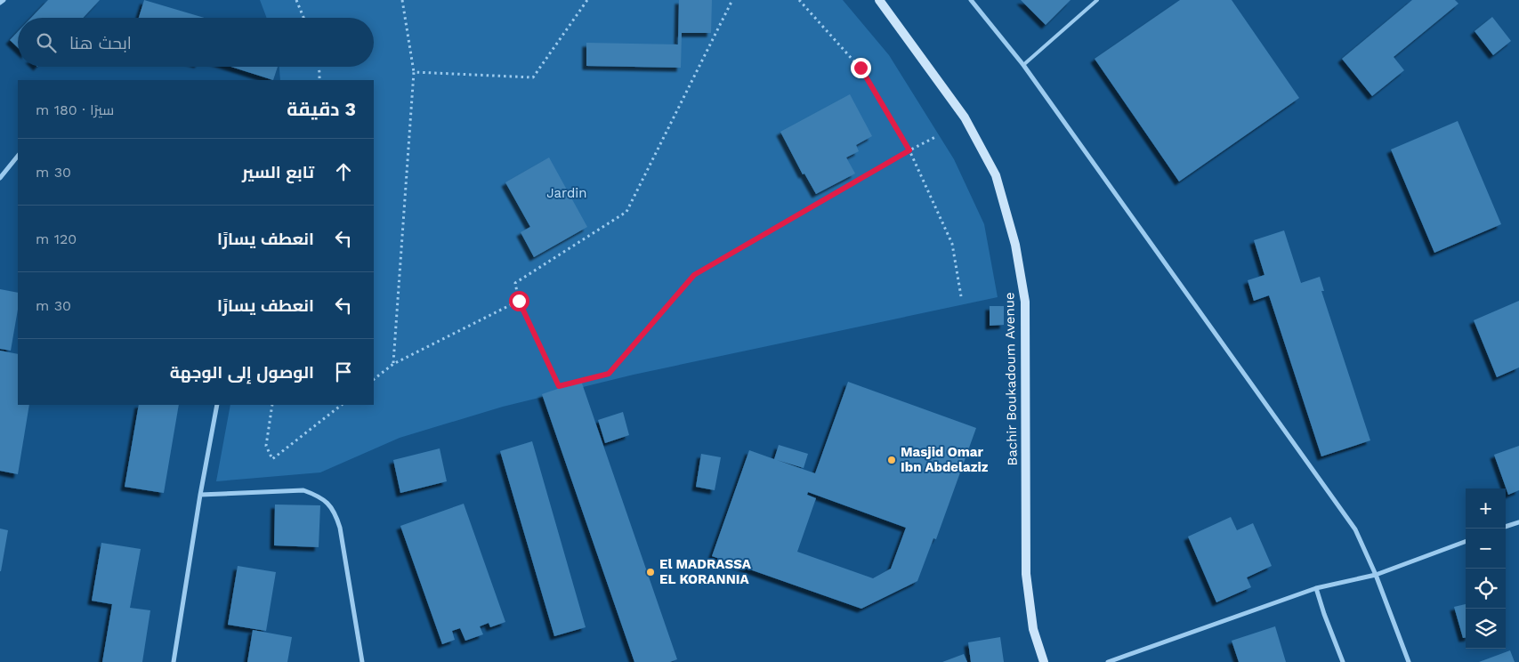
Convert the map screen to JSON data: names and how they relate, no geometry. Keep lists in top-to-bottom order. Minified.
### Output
{"streets":{"street":["Bachir Boukadoum Avenue"]},"parks":["Jardin"],"places":["Masjid Omar Ibn Abdelaziz","El MADRASSA EL KORANNIA"],"page":{"search":"ابحث هنا","heading":["3 دقيقة","سيرًا · 180 m"],"list":[["تابع السير","30 m"],["انعطف يسارًا","120 m"],["انعطف يسارًا","30 m"],"الوصول إلى الوجهة"],"map_buttons":["+","−"]}}
